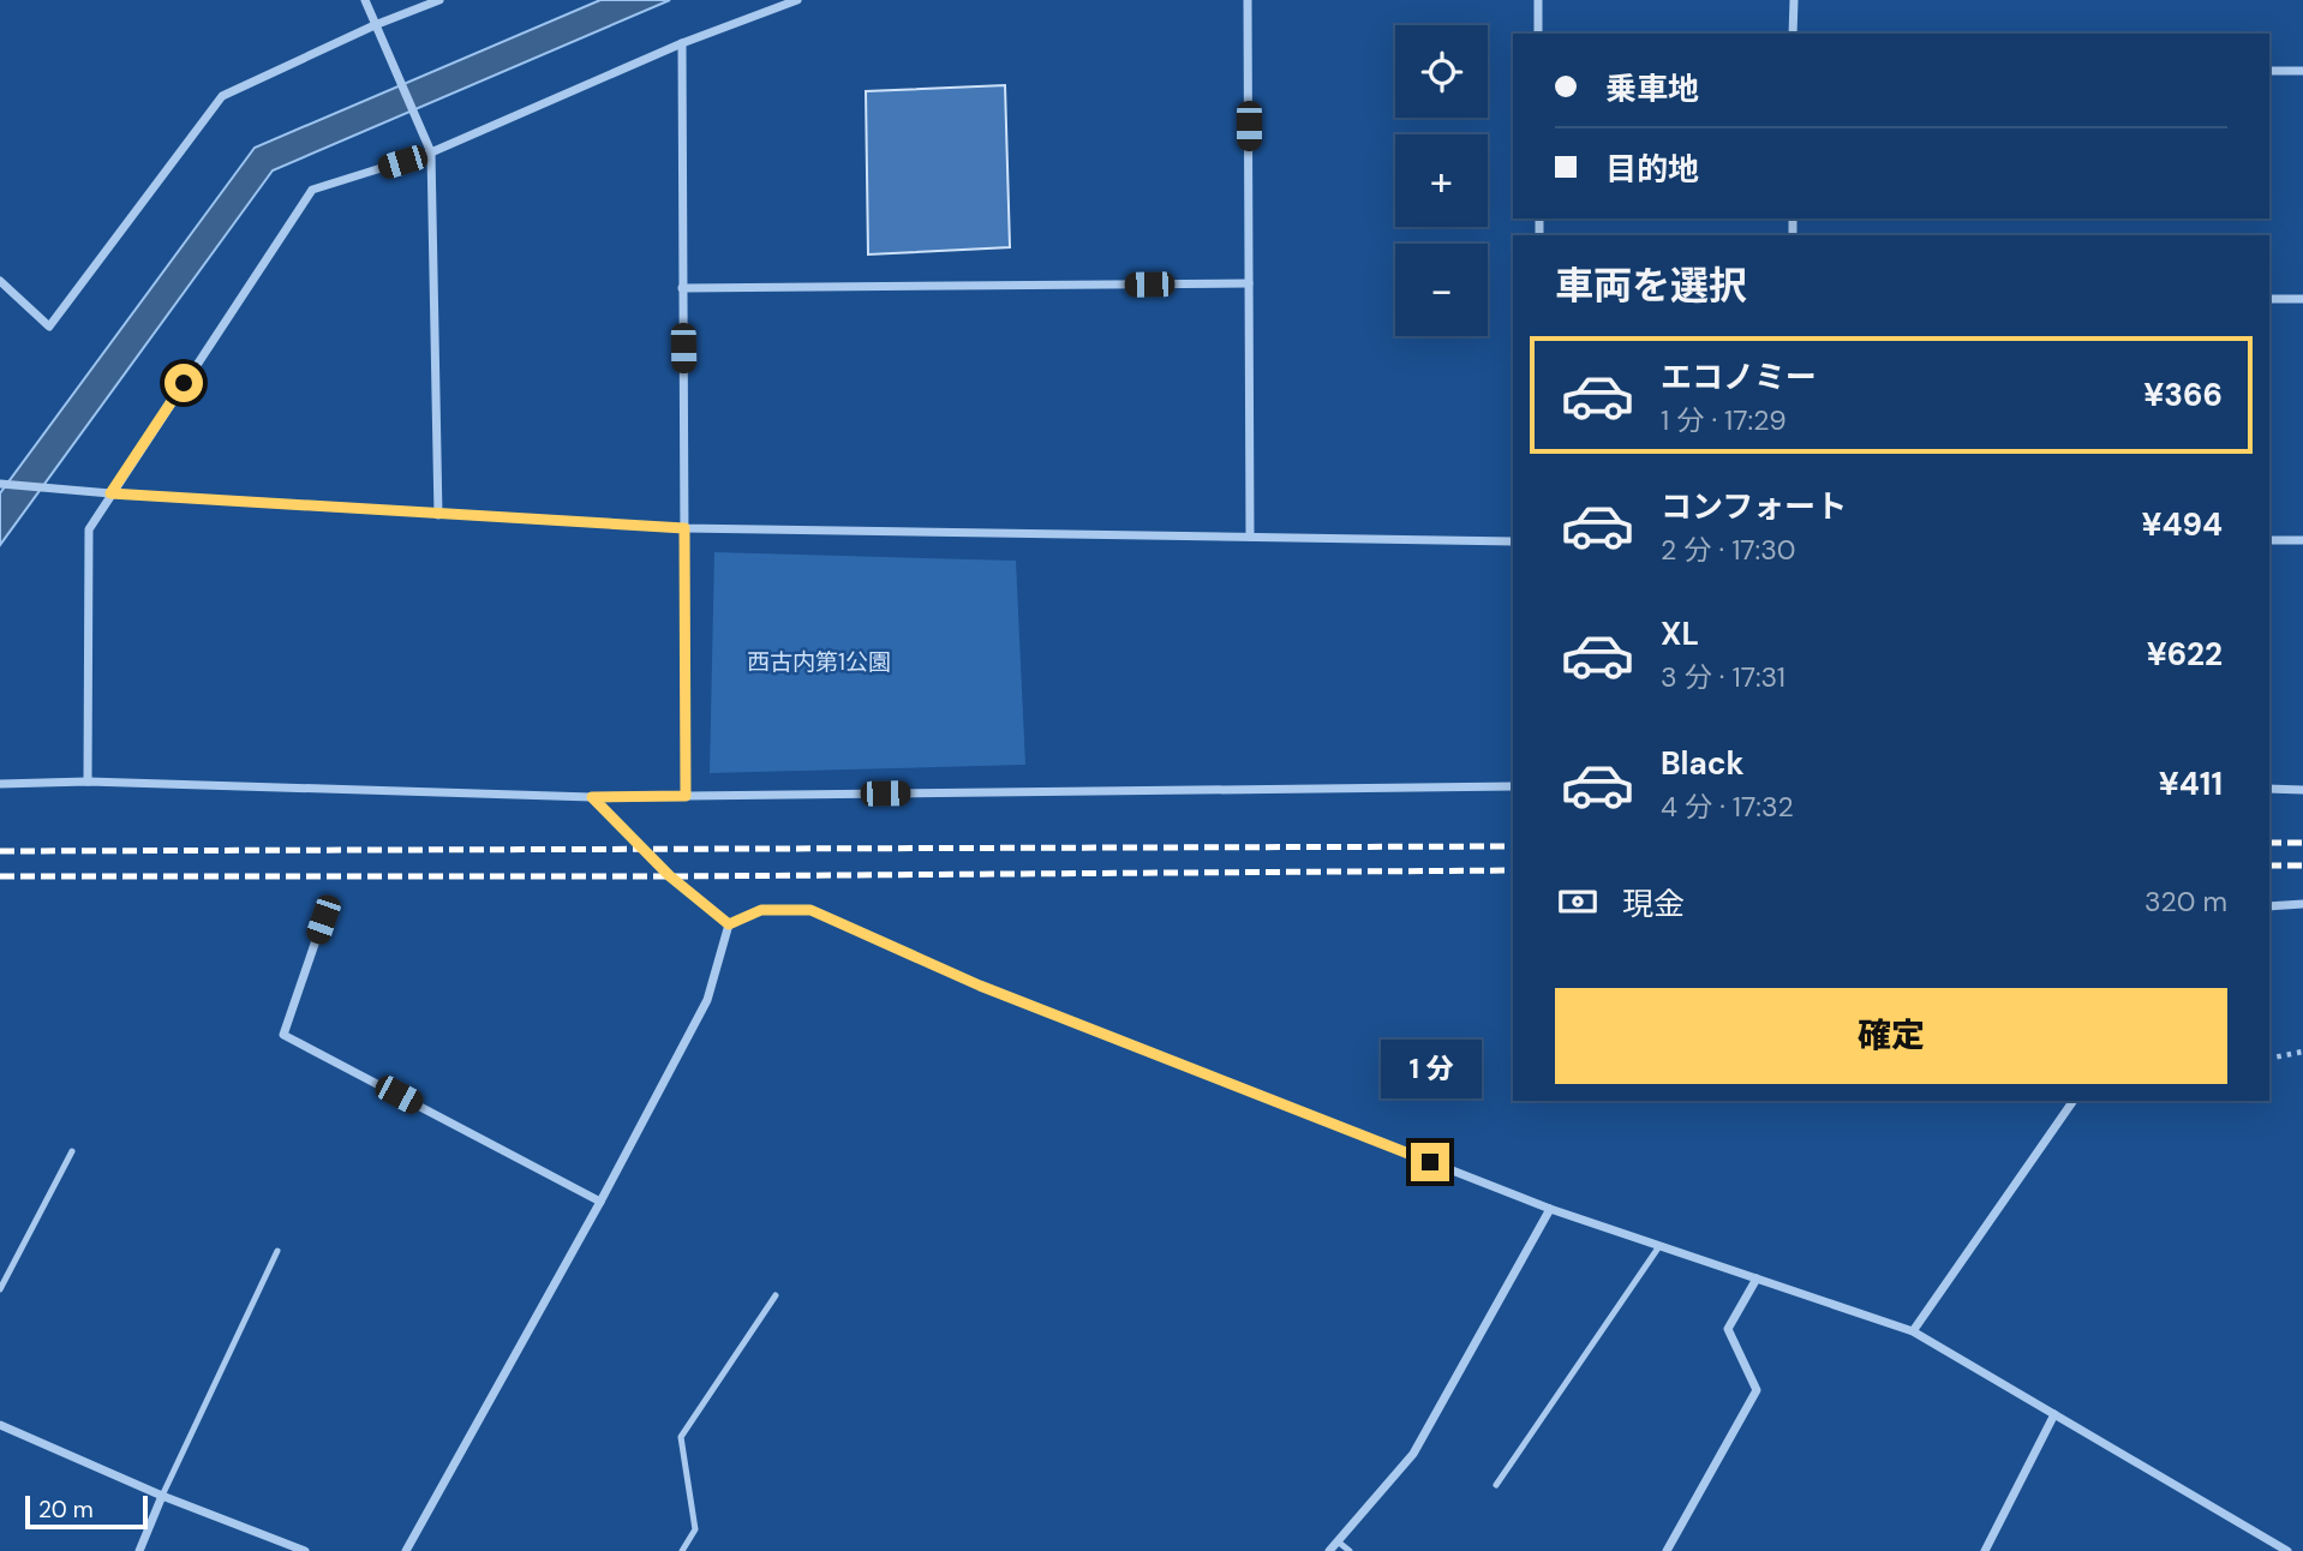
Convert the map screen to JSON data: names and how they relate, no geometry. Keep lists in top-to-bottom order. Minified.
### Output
{"parks":["西古内第1公園"],"scale_bar":"20 m","page":{"map_buttons":["+","−"],"banner":["乗車地","目的地"],"heading":"車両を選択","list":[{"name":"エコノミー","note":"1 分 · 17:29","value":"¥366"},{"name":"コンフォート","note":"2 分 · 17:30","value":"¥494"},{"name":"XL","note":"3 分 · 17:31","value":"¥622"},{"name":"Black","note":"4 分 · 17:32","value":"¥411"}],"pay":["現金","320 m"],"buttons":"確定","bubble":"1 分","scale":"20 m"}}
